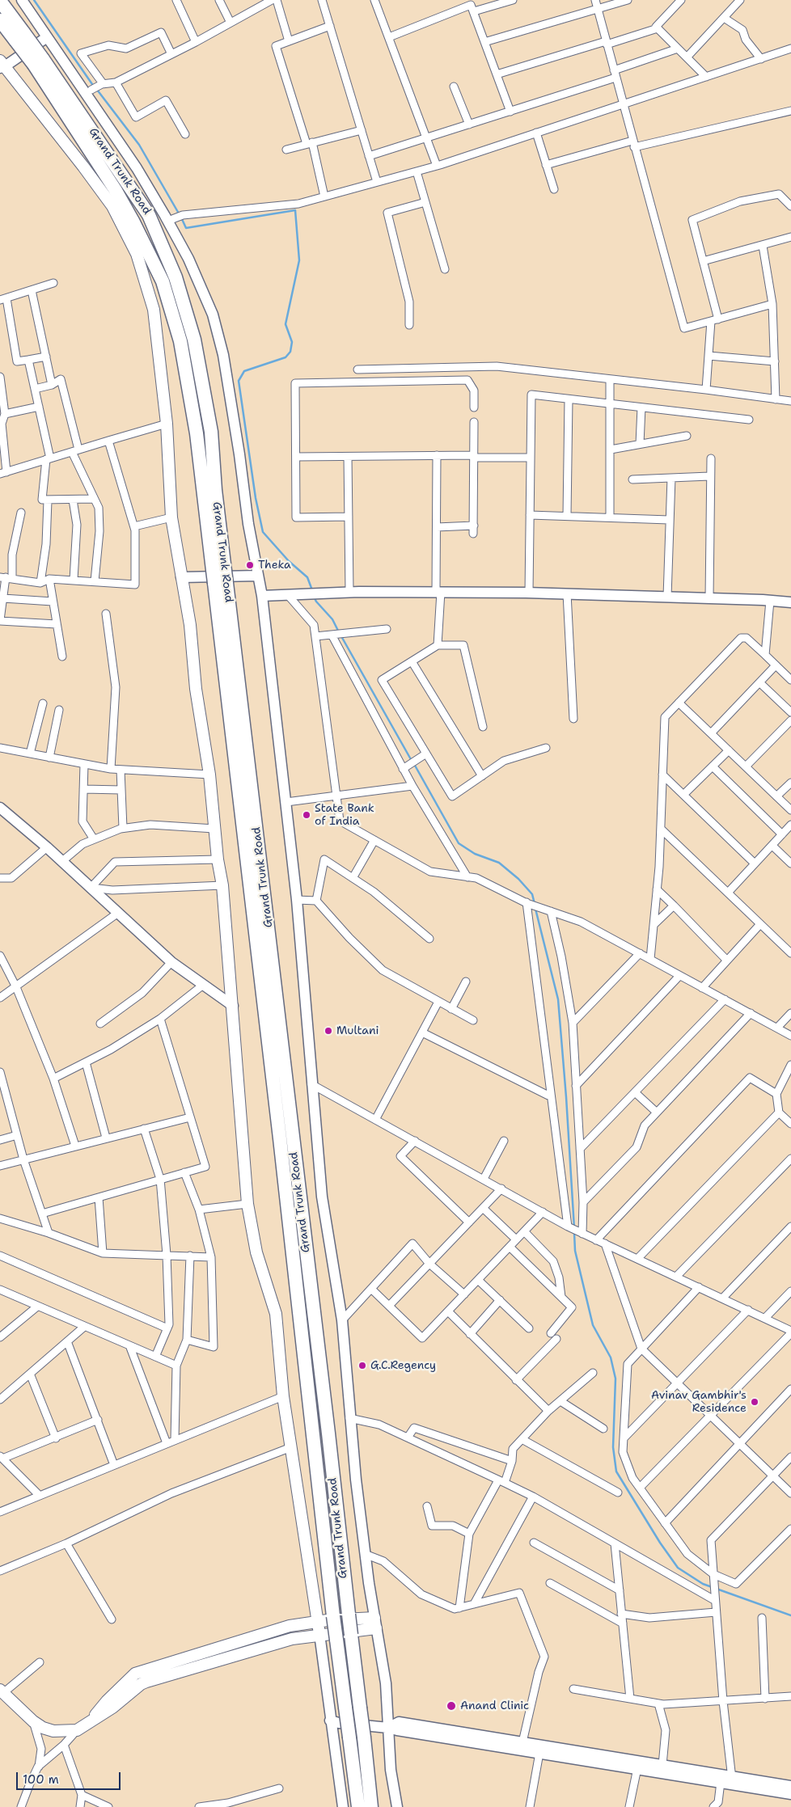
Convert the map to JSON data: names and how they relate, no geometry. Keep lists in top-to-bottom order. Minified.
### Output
{"streets":{"highway":["Grand Trunk Road"]},"places":["Theka","State Bank of India","Multani","G.C.Regency","Avinav Gambhir's Residence","Anand Clinic"],"scale_bar":"100 m"}
